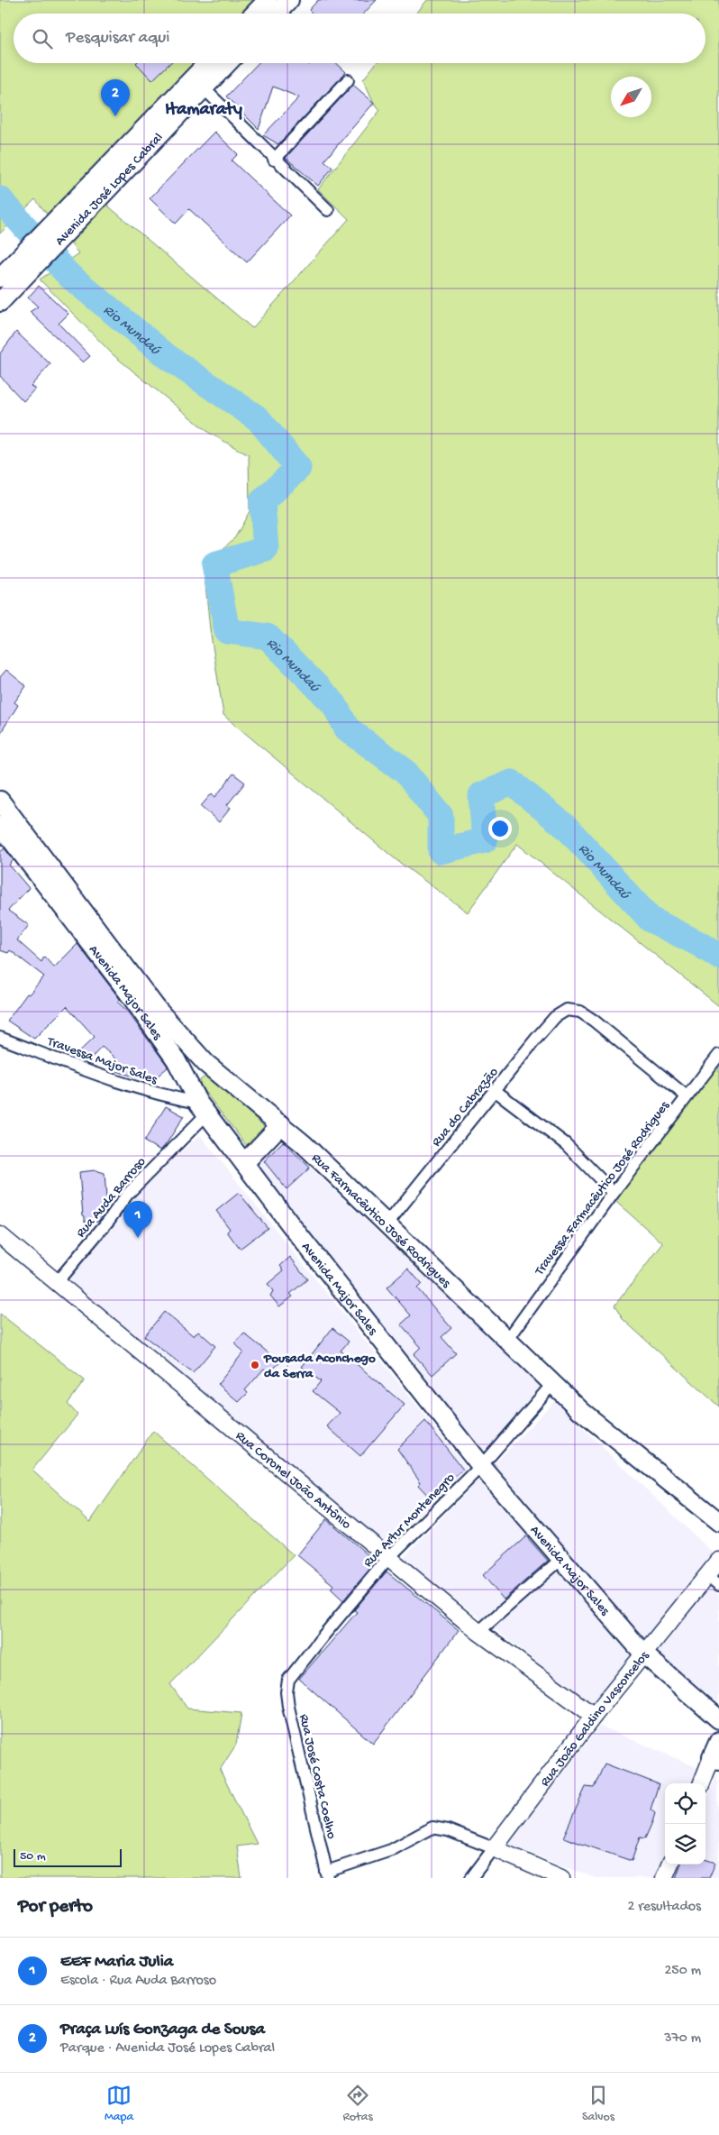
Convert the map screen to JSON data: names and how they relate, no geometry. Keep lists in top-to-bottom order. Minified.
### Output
{"streets":{"main road":["Avenida José Lopes Cabral","Avenida Major Sales","Rua Farmacêutico José Rodrigues"],"street":["Travessa Major Sales","Rua do Cabrazão","Travessa Farmacêutico José Rodrigues","Rua Auda Barroso","Rua Coronel João Antônio","Rua Artur Montenegro","Rua João Galdino Vasconcelos","Rua José Costa Coelho"]},"crossings":[["Avenida Major Sales","Travessa Major Sales"],["Avenida Major Sales","Rua Auda Barroso"],["Avenida Major Sales","Rua Farmacêutico José Rodrigues"],["Avenida Major Sales","Rua Artur Montenegro"],["Avenida Major Sales","Rua João Galdino Vasconcelos"],["Travessa Major Sales","Rua Auda Barroso"],["Rua do Cabrazão","Travessa Farmacêutico José Rodrigues"],["Rua do Cabrazão","Rua Farmacêutico José Rodrigues"],["Travessa Farmacêutico José Rodrigues","Rua Farmacêutico José Rodrigues"],["Rua Auda Barroso","Rua Coronel João Antônio"],["Rua Farmacêutico José Rodrigues","Rua Artur Montenegro"],["Rua Coronel João Antônio","Rua Artur Montenegro"],["Rua Coronel João Antônio","Rua João Galdino Vasconcelos"],["Rua Artur Montenegro","Rua José Costa Coelho"]],"districts":["Itamaraty"],"water":["Rio Mundaú"],"places":["Pousada Aconchego da Serra"],"scale_bar":"50 m","north":"bottom left","page":{"search":"Pesquisar aqui","pins":["2","1"],"scale":"50 m","heading":["Por perto","2 resultados"],"list":[{"mark":"1","name":"EEF Maria Julia","note":"Escola · Rua Auda Barroso","value":"250 m"},{"mark":"2","name":"Praça Luís Gonzaga de Sousa","note":"Parque · Avenida José Lopes Cabral","value":"370 m"}],"nav":["Mapa","Rotas","Salvos"]}}
